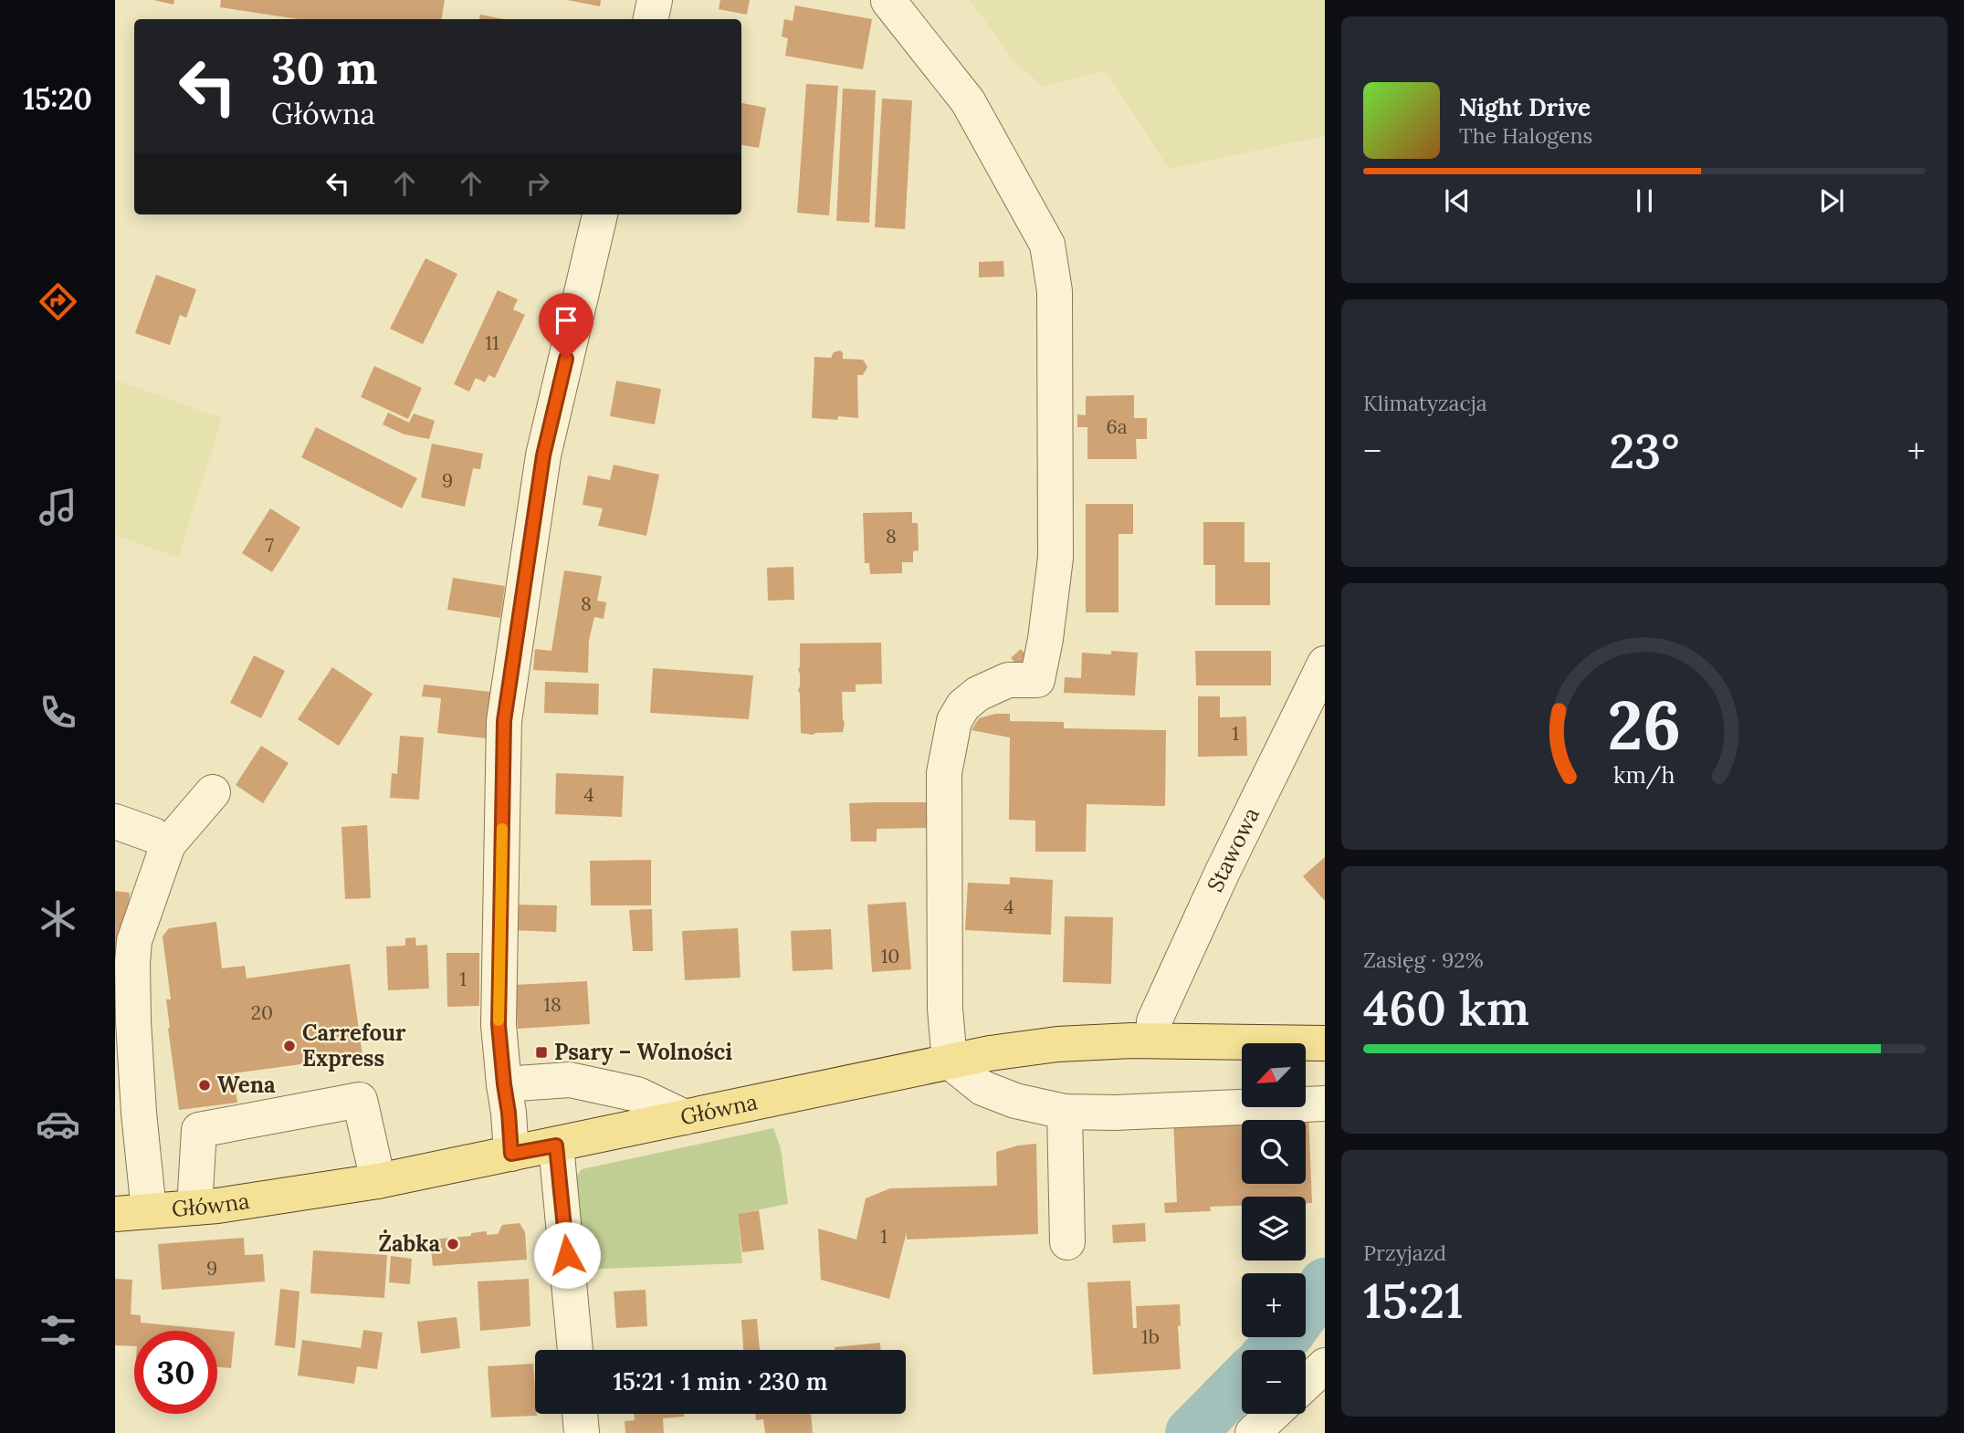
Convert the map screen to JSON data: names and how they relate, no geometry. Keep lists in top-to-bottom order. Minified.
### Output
{"streets":{"main road":["Główna"],"street":["Stawowa"]},"crossings":[["Stawowa","Główna"]],"places":{"other":["Carrefour Express","Wena","Żabka"],"transit":["Psary – Wolności"]},"house_numbers":["11","6a","9","8","7","8","1","4","4","10","1","18","20","1","9","1b"],"north":"bottom left","page":{"tabs":"15:20","turn":["30 m","Główna"],"song":["Night Drive","The Halogens"],"tile":["Klimatyzacja",["Zasięg · 92%","460 km"],["Przyjazd","15:21"]],"heat":["−","23°","+"],"map_buttons":["+","−"],"limit":"30","trip":"15:21 · 1 min · 230 m","gauge":["26","km/h"]}}
